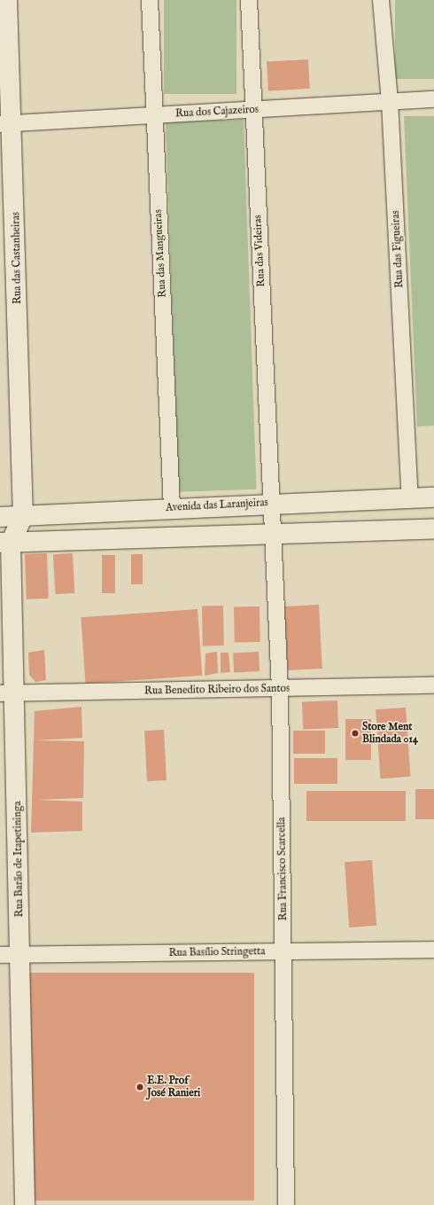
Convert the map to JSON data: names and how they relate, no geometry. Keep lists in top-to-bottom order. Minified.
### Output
{"streets":{"street":["Rua dos Cajazeiros","Rua das Figueiras","Rua das Videiras","Rua das Mangueiras","Rua das Castanheiras","Avenida das Laranjeiras","Rua Benedito Ribeiro dos Santos","Rua Barão de Itapetininga","Rua Francisco Scarcella","Rua Basílio Stringetta"]},"crossings":[["Rua dos Cajazeiros","Rua das Figueiras"],["Rua dos Cajazeiros","Rua das Videiras"],["Rua dos Cajazeiros","Rua das Mangueiras"],["Rua dos Cajazeiros","Rua das Castanheiras"],["Rua das Figueiras","Avenida das Laranjeiras"],["Rua das Videiras","Avenida das Laranjeiras"],["Rua das Videiras","Rua Francisco Scarcella"],["Rua das Mangueiras","Avenida das Laranjeiras"],["Rua das Castanheiras","Avenida das Laranjeiras"],["Rua das Castanheiras","Rua Barão de Itapetininga"],["Avenida das Laranjeiras","Rua Barão de Itapetininga"],["Rua Benedito Ribeiro dos Santos","Rua Barão de Itapetininga"],["Rua Benedito Ribeiro dos Santos","Rua Francisco Scarcella"],["Rua Barão de Itapetininga","Rua Basílio Stringetta"],["Rua Francisco Scarcella","Rua Basílio Stringetta"]],"places":["Store Ment Blindada 014","E.E. Prof José Ranieri"]}
